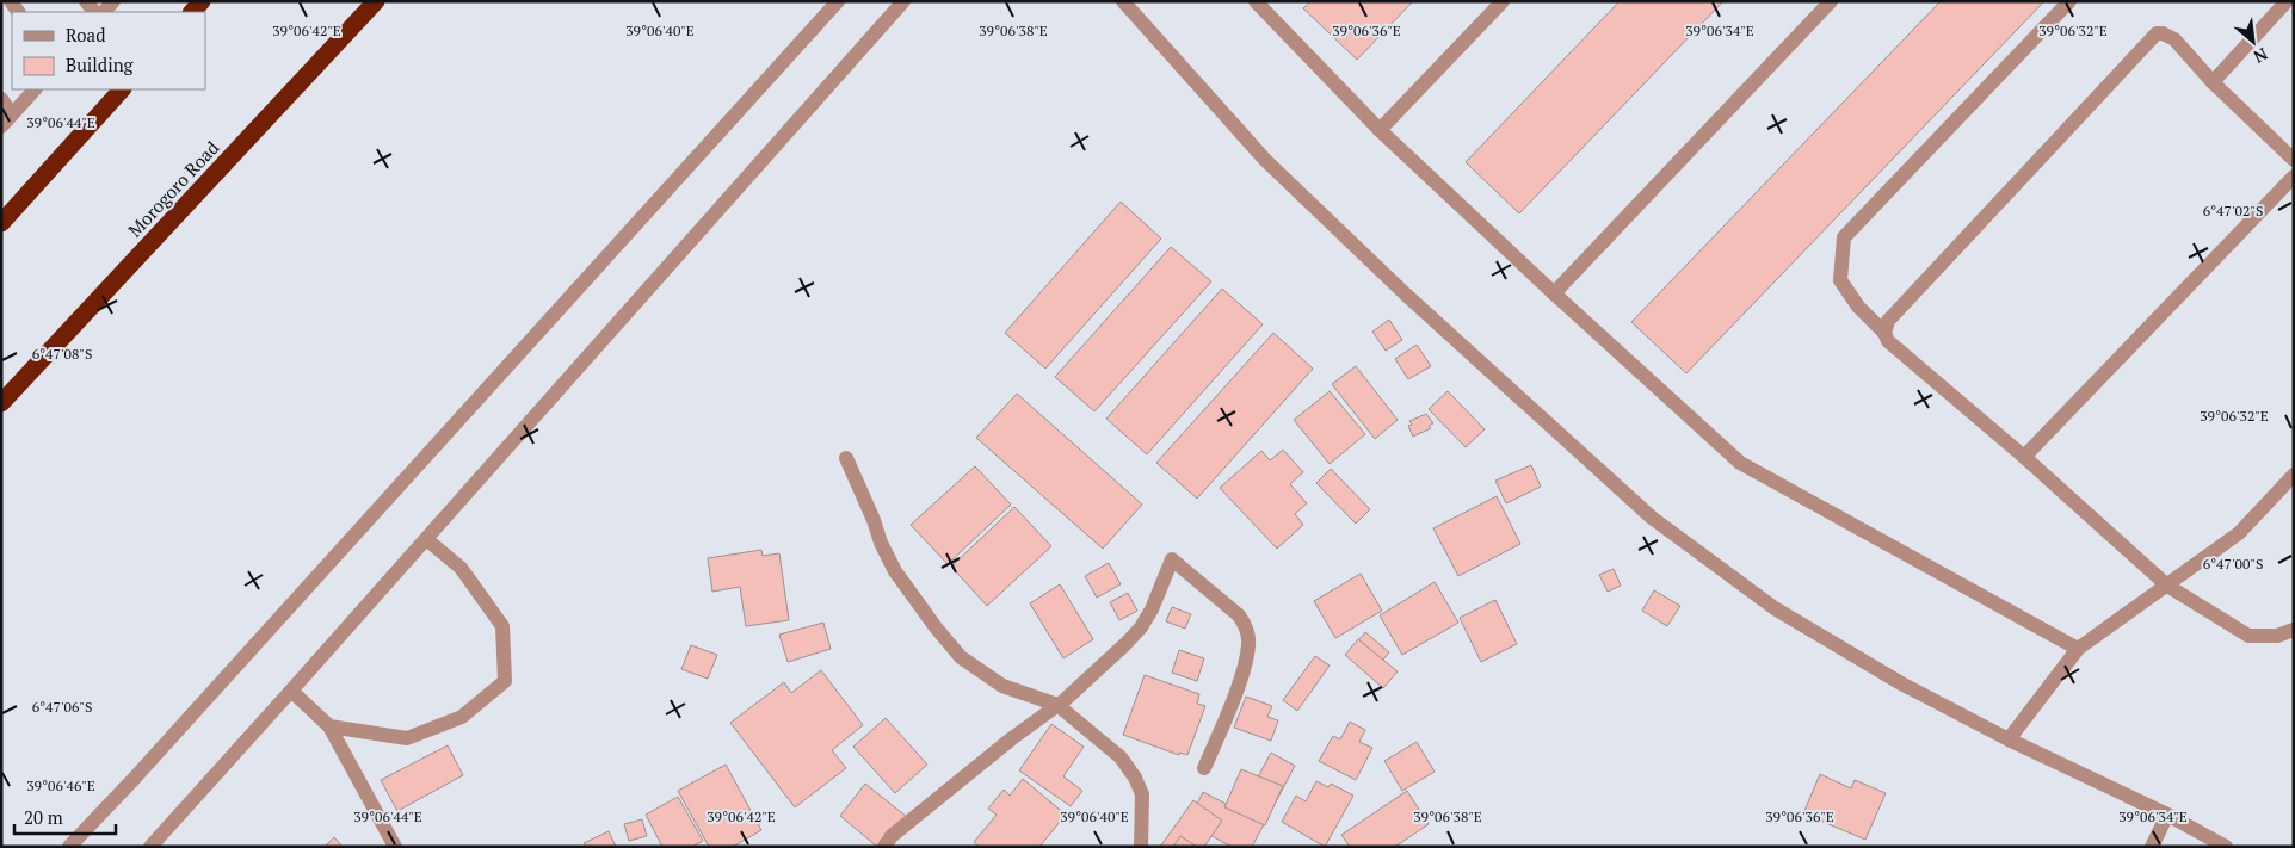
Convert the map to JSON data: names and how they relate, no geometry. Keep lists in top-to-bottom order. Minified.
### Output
{"streets":{"highway":["Morogoro Road"]},"legend":["Road","Building"],"scale_bar":"20 m","north":"bottom right","coordinates":["39°06'42\"E","39°06'40\"E","39°06'38\"E","39°06'36\"E","39°06'34\"E","39°06'32\"E","39°06'44\"E","6°47'02\"S","6°47'08\"S","6°47'00\"S","6°47'06\"S","39°06'46\"E"]}
